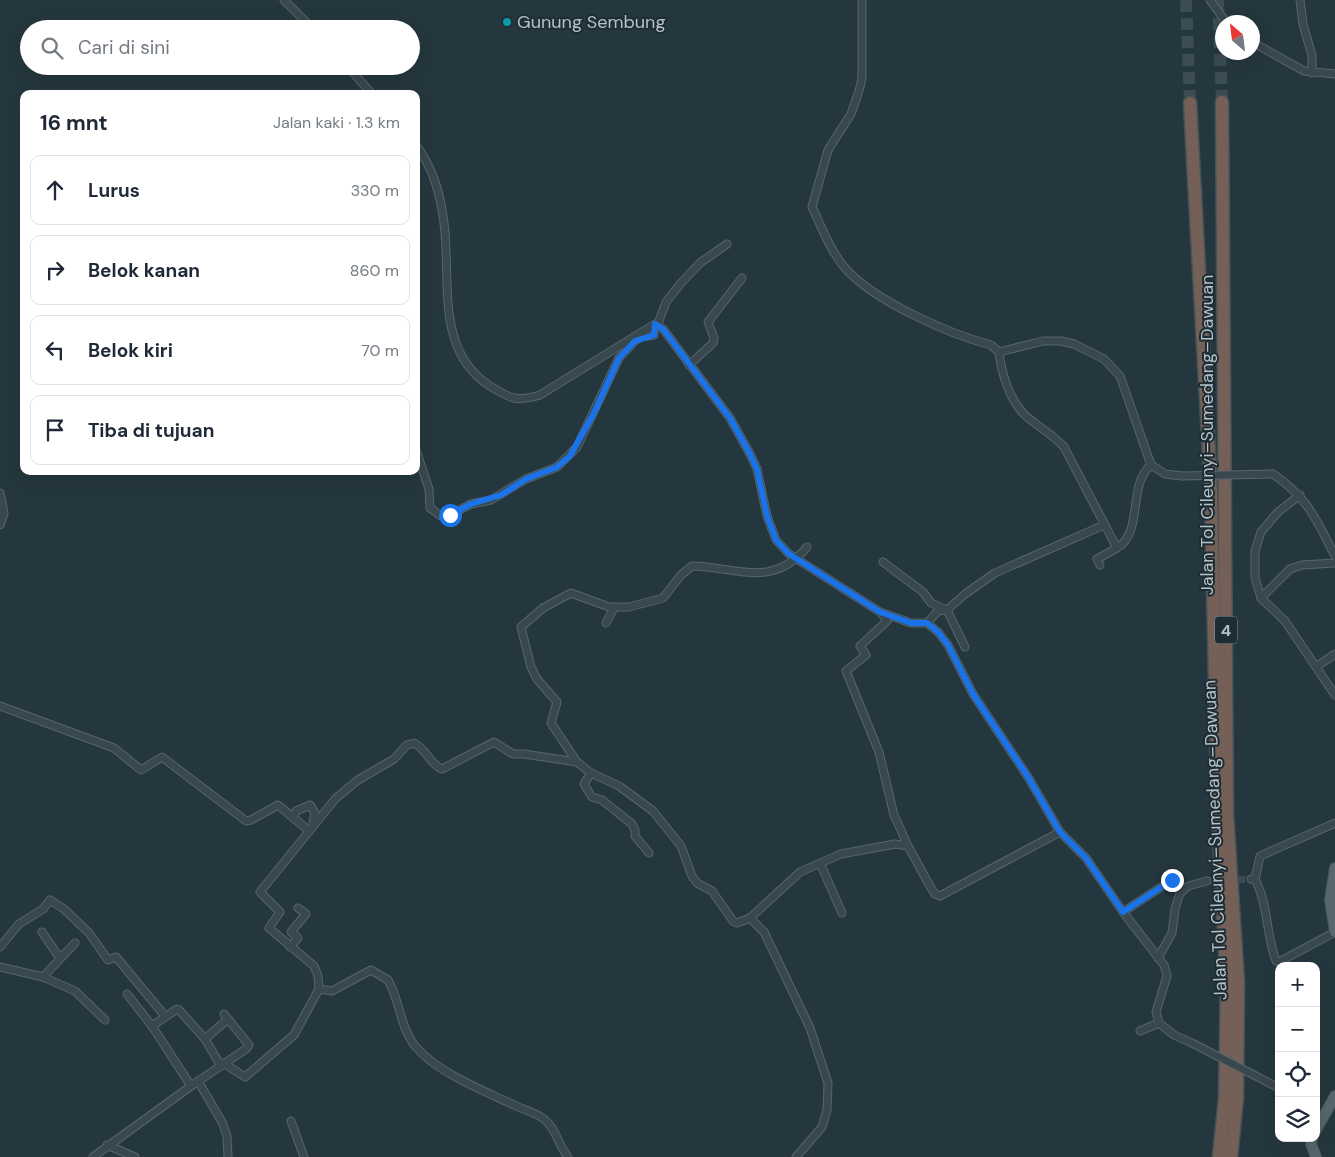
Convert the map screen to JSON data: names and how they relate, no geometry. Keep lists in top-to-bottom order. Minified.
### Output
{"streets":{"highway":["Jalan Tol Cileunyi–Sumedang–Dawuan","4"]},"places":["Gunung Sembung"],"north":"top left","page":{"search":"Cari di sini","heading":["16 mnt","Jalan kaki · 1.3 km"],"list":[["Lurus","330 m"],["Belok kanan","860 m"],["Belok kiri","70 m"],"Tiba di tujuan"],"map_buttons":["+","−"]}}
